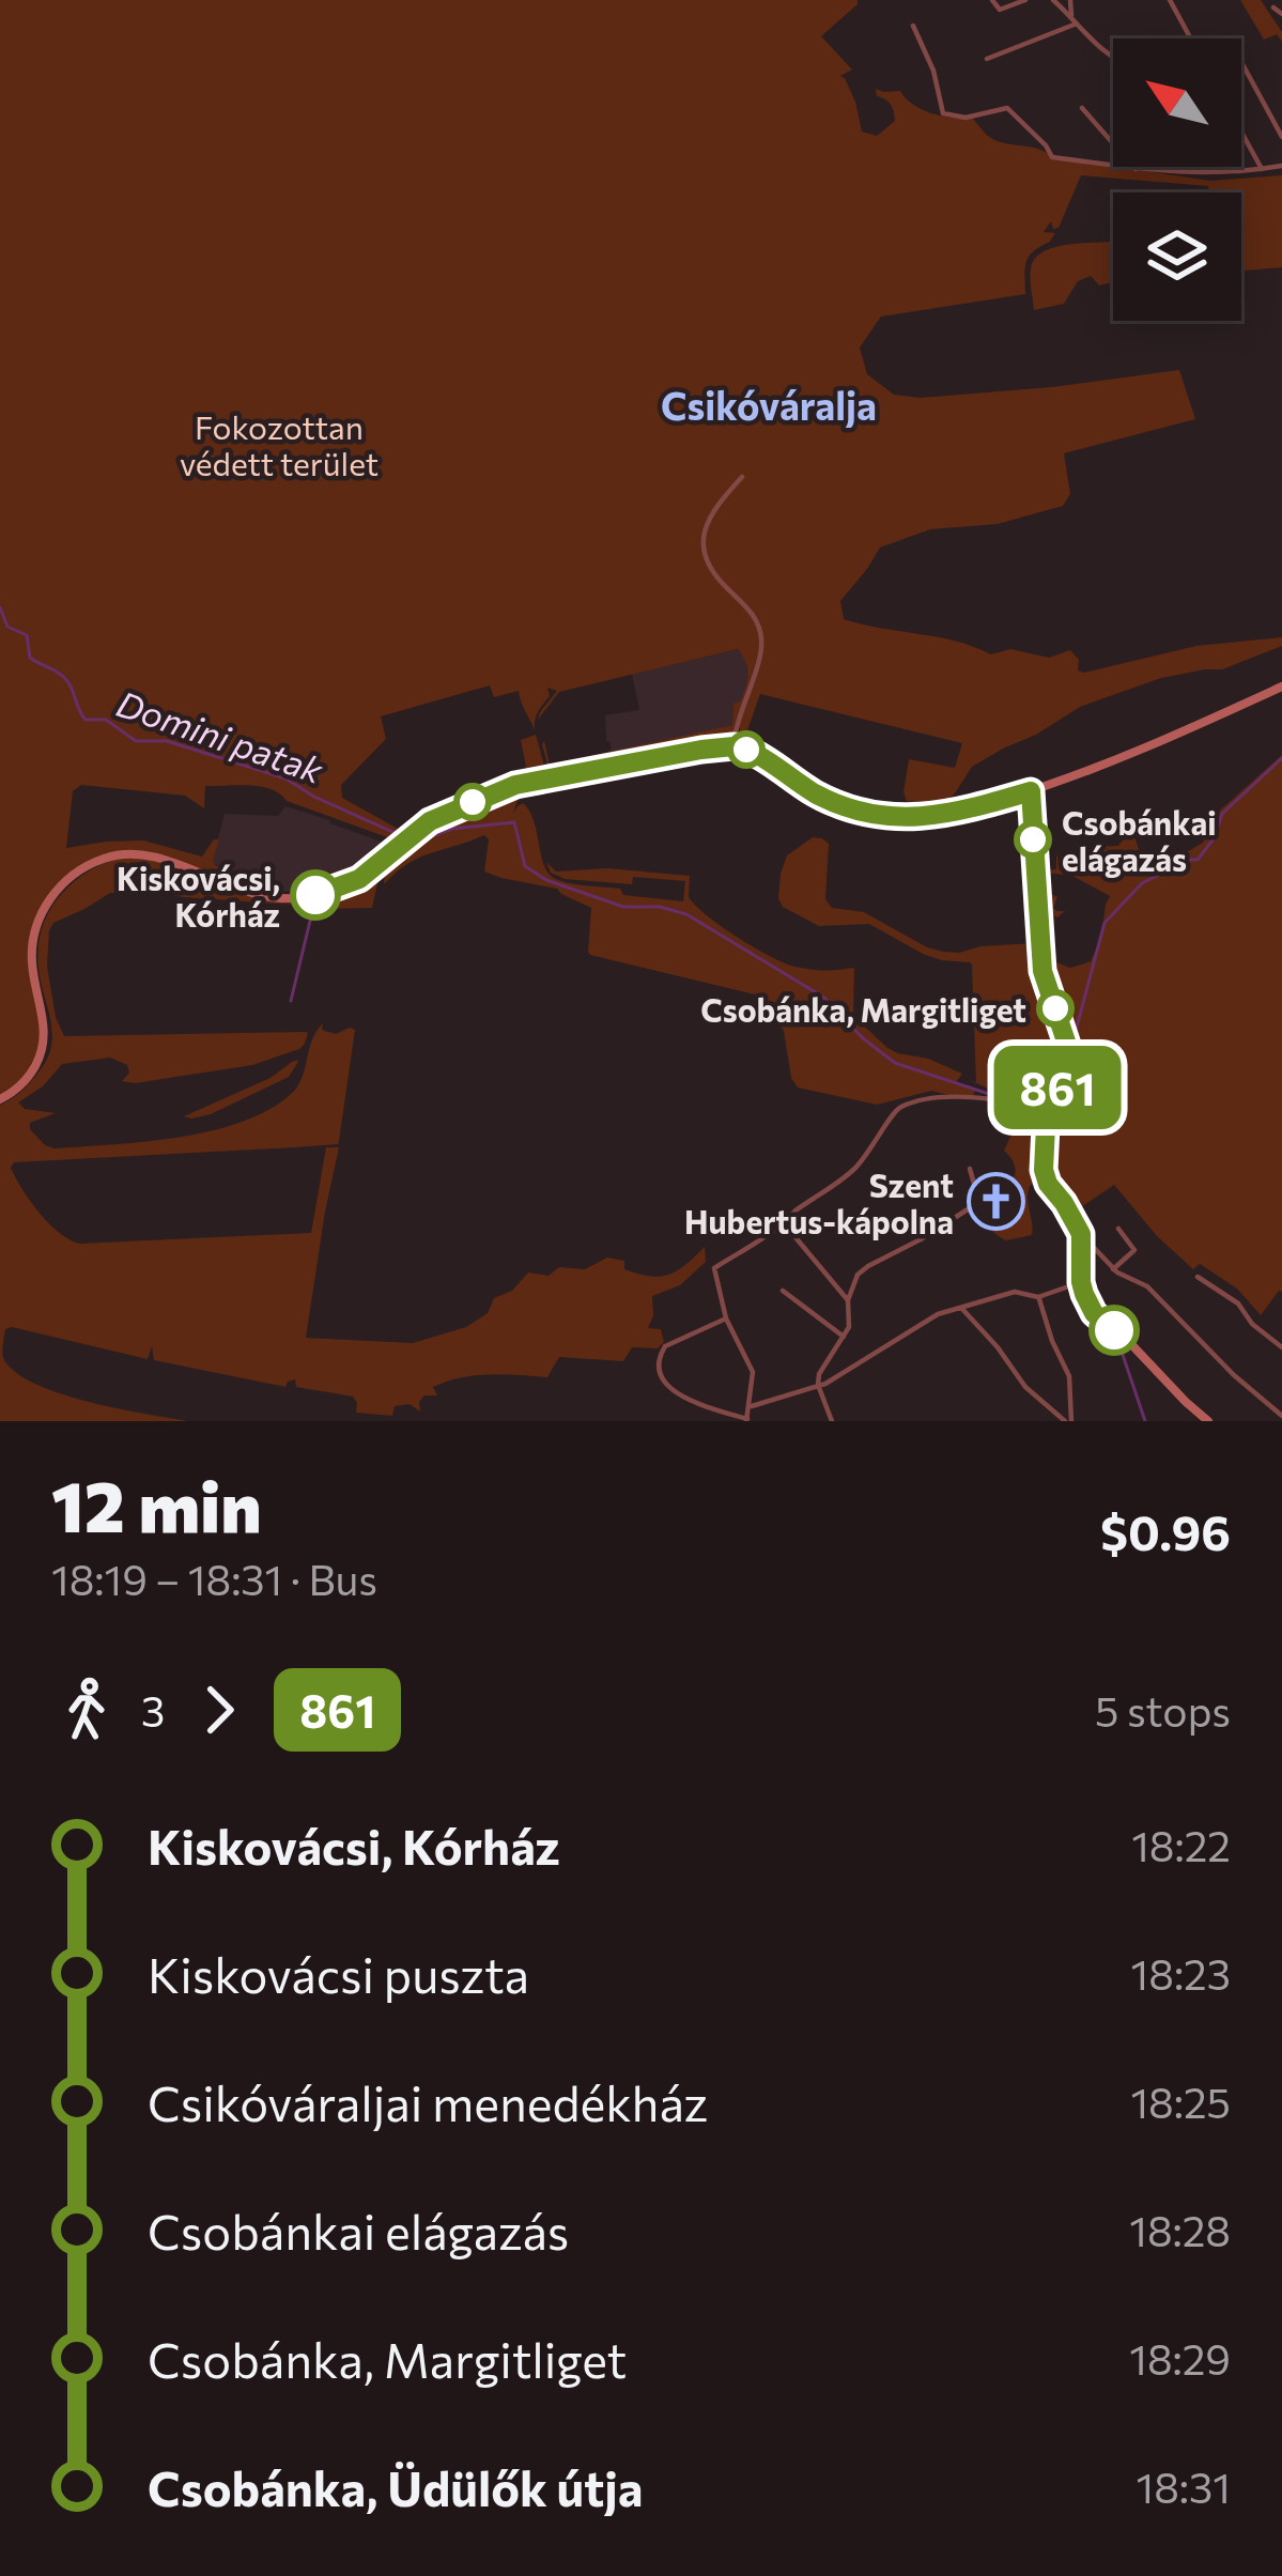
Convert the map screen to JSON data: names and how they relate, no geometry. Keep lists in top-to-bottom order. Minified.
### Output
{"districts":["Csikóváralja"],"water":["Domini patak"],"parks":["Fokozottan védett terület"],"places":{"other":["Csobánkai elágazás","Kiskovácsi, Kórház","Csobánka, Margitliget"],"church":["Szent Hubertus-kápolna"]},"lines":["bus line 861"],"north":"top left","page":{"on_map":"861","heading":["12 min","18:19 – 18:31 · Bus","$0.96"],"legs":["3","861","5 stops"],"list":[{"name":"Kiskovácsi, Kórház","value":"18:22"},{"name":"Kiskovácsi puszta","value":"18:23"},{"name":"Csikóváraljai menedékház","value":"18:25"},{"name":"Csobánkai elágazás","value":"18:28"},{"name":"Csobánka, Margitliget","value":"18:29"},{"name":"Csobánka, Üdülők útja","value":"18:31"}]}}
